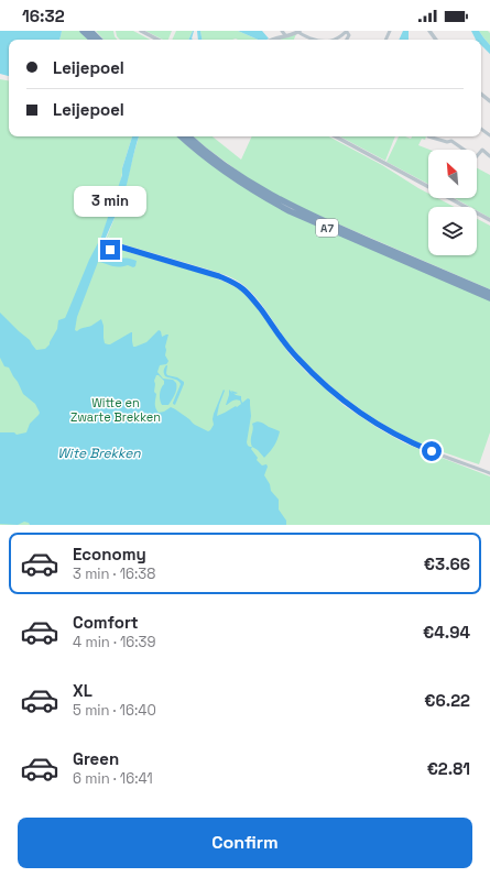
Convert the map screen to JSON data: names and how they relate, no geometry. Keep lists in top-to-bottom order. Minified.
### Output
{"streets":{"highway":["A7"]},"water":["Wite Brekken"],"parks":["Witte en Zwarte Brekken"],"north":"top left","page":{"status":"16:32","banner":["Leijepoel","Leijepoel"],"bubble":"3 min","list":[{"name":"Economy","note":"3 min · 16:38","value":"€3.66"},{"name":"Comfort","note":"4 min · 16:39","value":"€4.94"},{"name":"XL","note":"5 min · 16:40","value":"€6.22"},{"name":"Green","note":"6 min · 16:41","value":"€2.81"}],"buttons":"Confirm"}}
